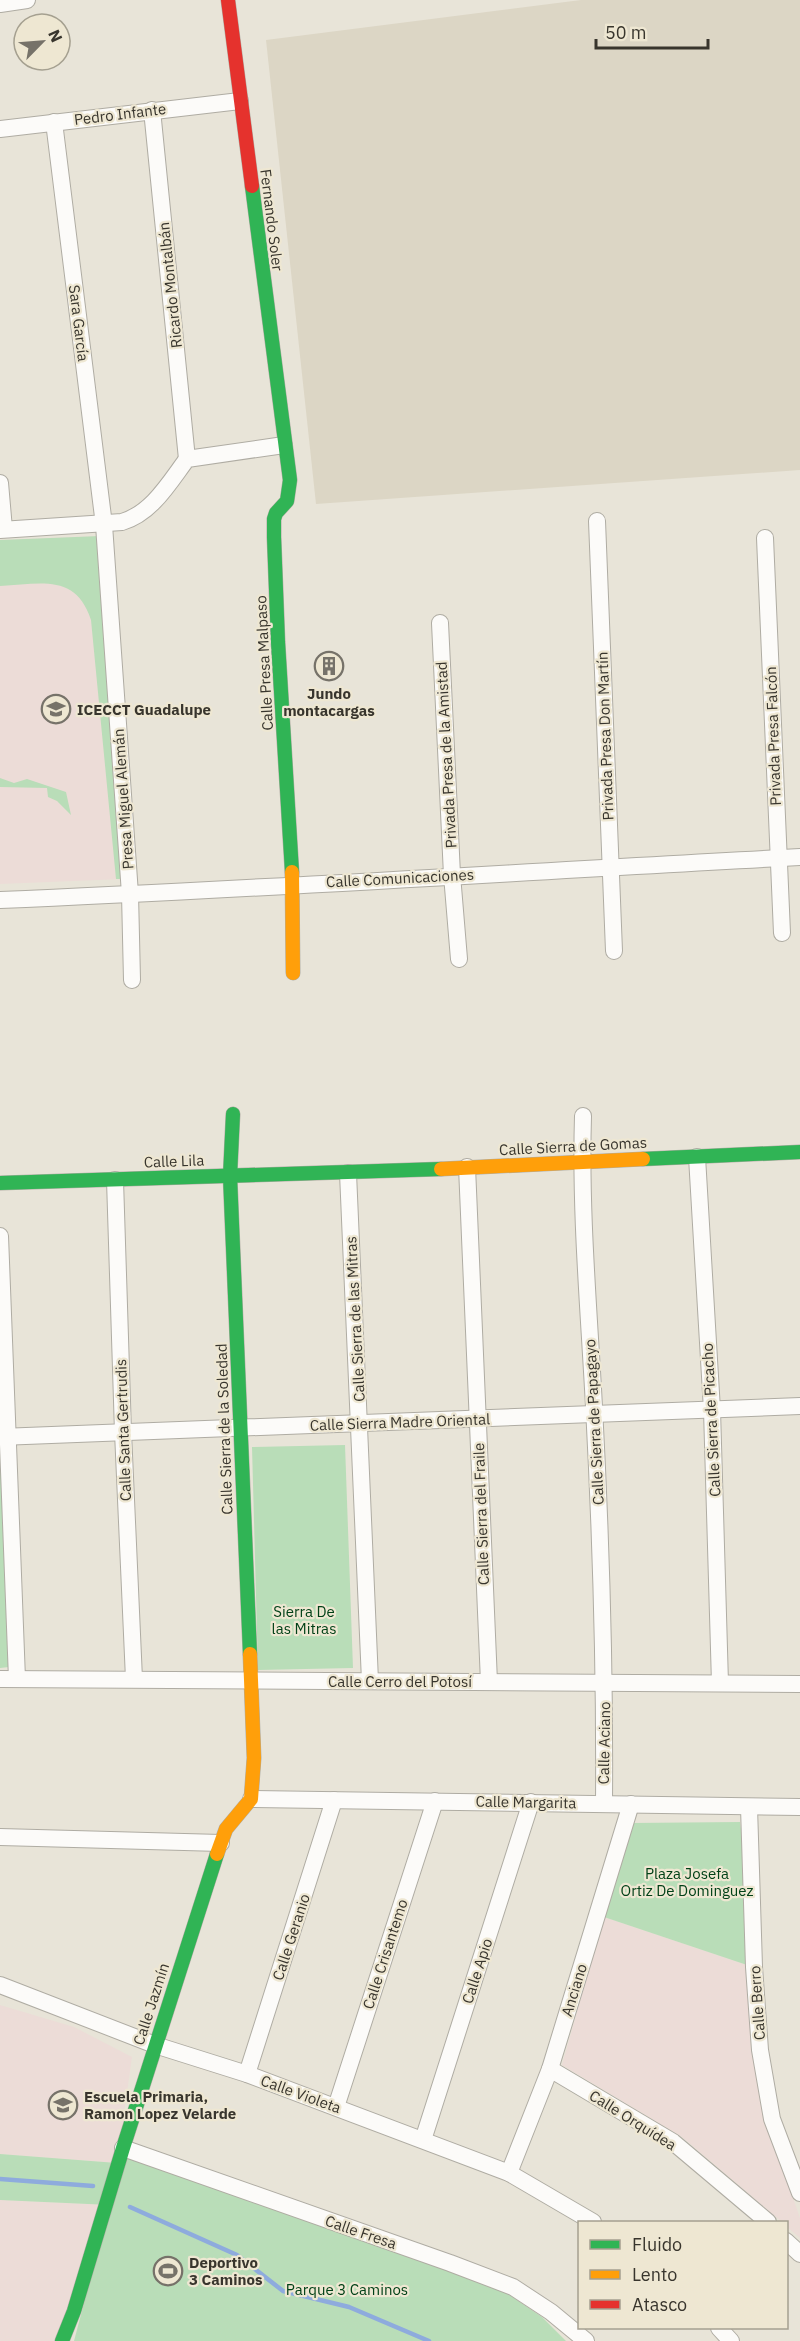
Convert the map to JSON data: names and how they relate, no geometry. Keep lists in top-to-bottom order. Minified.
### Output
{"streets":{"street":["Pedro Infante","Fernando Soler","Ricardo Montalbán","Sara García","Calle Presa Malpaso","Privada Presa Don Martín","Privada Presa Falcón","Privada Presa de la Amistad","Presa Miguel Alemán","Calle Comunicaciones","Calle Sierra de Gomas","Calle Lila","Calle Sierra de las Mitras","Calle Sierra de Picacho","Calle Sierra Madre Oriental","Calle Sierra de Papagayo","Calle Sierra de la Soledad","Calle Santa Gertrudis","Calle Sierra del Fraile","Calle Cerro del Potosí","Calle Aciano","Calle Margarita","Calle Geranio","Calle Crisantemo","Calle Apio","Anciano","Calle Berro","Calle Jazmín","Calle Violeta","Calle Orquídea","Calle Fresa"]},"crossings":[["Pedro Infante","Fernando Soler"],["Pedro Infante","Ricardo Montalbán"],["Pedro Infante","Sara García"],["Fernando Soler","Calle Presa Malpaso"],["Sara García","Presa Miguel Alemán"],["Calle Presa Malpaso","Calle Comunicaciones"],["Privada Presa Don Martín","Calle Comunicaciones"],["Privada Presa Falcón","Calle Comunicaciones"],["Privada Presa de la Amistad","Calle Comunicaciones"],["Presa Miguel Alemán","Calle Comunicaciones"],["Calle Sierra de Gomas","Calle Lila"],["Calle Sierra de Gomas","Calle Sierra de las Mitras"],["Calle Sierra de Gomas","Calle Sierra de Picacho"],["Calle Sierra de Gomas","Calle Sierra de Papagayo"],["Calle Sierra de Gomas","Calle Sierra del Fraile"],["Calle Lila","Calle Sierra de las Mitras"],["Calle Lila","Calle Sierra de la Soledad"],["Calle Lila","Calle Santa Gertrudis"],["Calle Sierra de las Mitras","Calle Sierra Madre Oriental"],["Calle Sierra de las Mitras","Calle Cerro del Potosí"],["Calle Sierra de Picacho","Calle Sierra Madre Oriental"],["Calle Sierra de Picacho","Calle Cerro del Potosí"],["Calle Sierra Madre Oriental","Calle Sierra de Papagayo"],["Calle Sierra Madre Oriental","Calle Sierra de la Soledad"],["Calle Sierra Madre Oriental","Calle Santa Gertrudis"],["Calle Sierra Madre Oriental","Calle Sierra del Fraile"],["Calle Sierra de Papagayo","Calle Cerro del Potosí"],["Calle Sierra de Papagayo","Calle Aciano"],["Calle Sierra de la Soledad","Calle Cerro del Potosí"],["Calle Santa Gertrudis","Calle Cerro del Potosí"],["Calle Sierra del Fraile","Calle Cerro del Potosí"],["Calle Cerro del Potosí","Calle Aciano"],["Calle Aciano","Calle Margarita"],["Calle Margarita","Calle Geranio"],["Calle Margarita","Calle Crisantemo"],["Calle Margarita","Calle Apio"],["Calle Margarita","Anciano"],["Calle Margarita","Calle Berro"],["Calle Margarita","Calle Jazmín"],["Calle Geranio","Calle Violeta"],["Calle Crisantemo","Calle Violeta"],["Calle Apio","Calle Violeta"],["Anciano","Calle Violeta"],["Anciano","Calle Orquídea"],["Calle Jazmín","Calle Violeta"],["Calle Jazmín","Calle Fresa"]],"parks":["Sierra De las Mitras","Plaza Josefa Ortiz De Dominguez","Parque 3 Caminos"],"places":{"building":["Jundo montacargas"],"school or university":["ICECCT Guadalupe","Escuela Primaria, Ramon Lopez Velarde"],"sports":["Deportivo 3 Caminos"]},"legend":["Fluido","Lento","Atasco"],"scale_bar":"50 m","north":"top right"}
